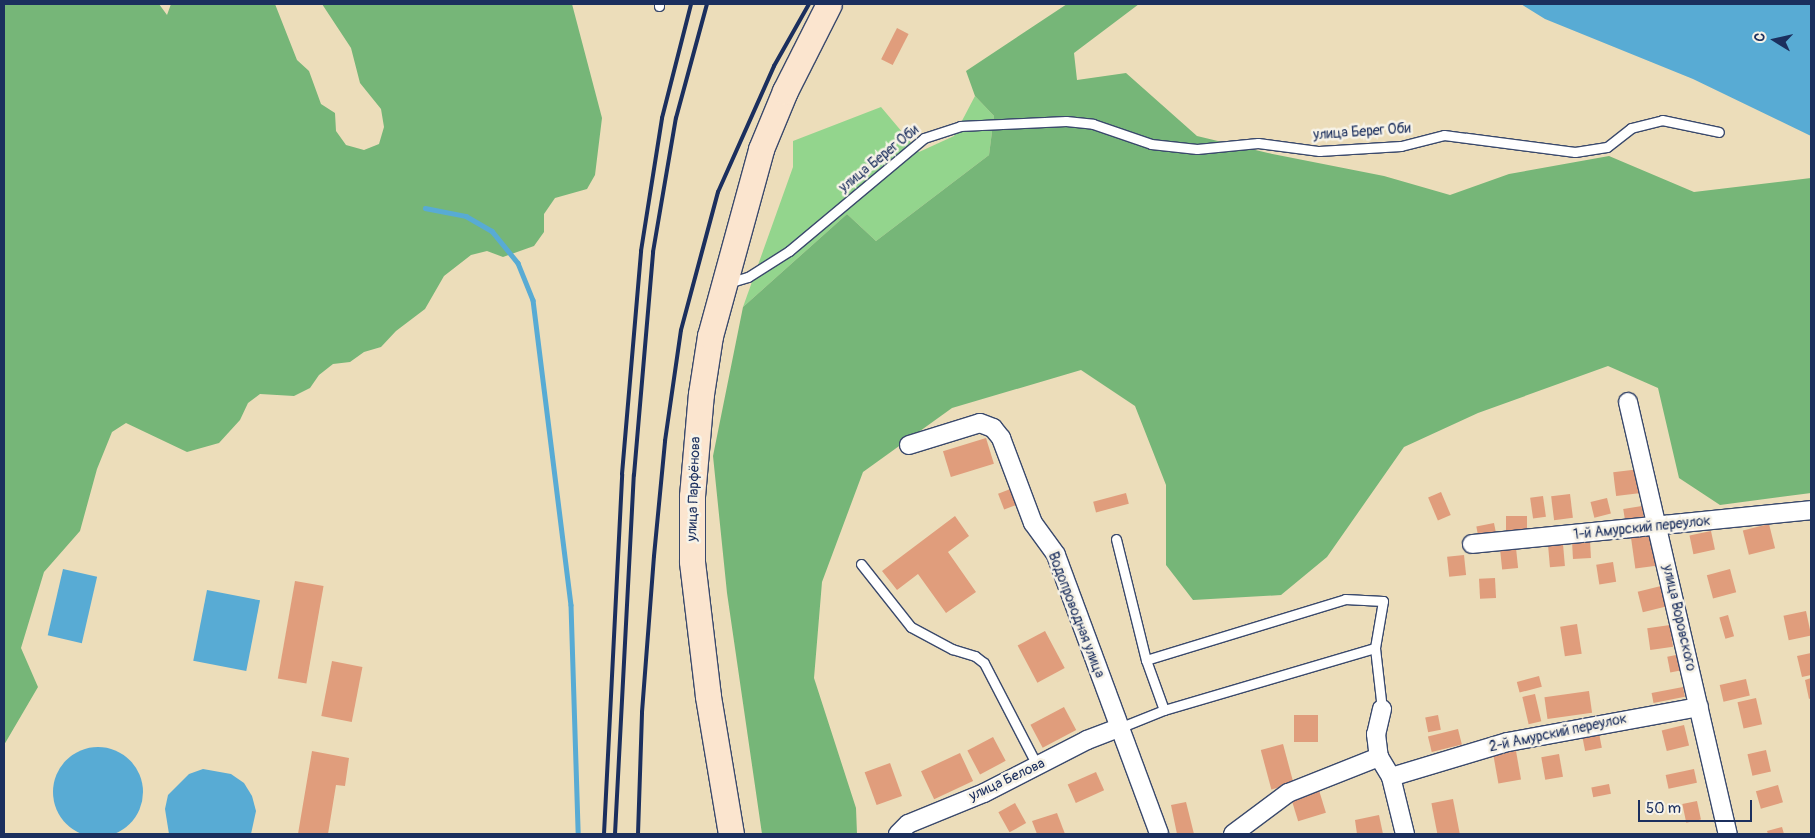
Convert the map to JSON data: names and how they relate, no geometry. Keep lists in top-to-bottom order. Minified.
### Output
{"streets":{"main road":["улица Парфёнова"],"street":["1-й Амурский переулок","Водопроводная улица","улица Воровского","2-й Амурский переулок","улица Белова"],"lane":["улица Берег Оби"]},"crossings":[["улица Берег Оби","улица Парфёнова"],["1-й Амурский переулок","улица Воровского"],["Водопроводная улица","улица Белова"],["улица Воровского","2-й Амурский переулок"]],"scale_bar":"50 m","north":"left"}
